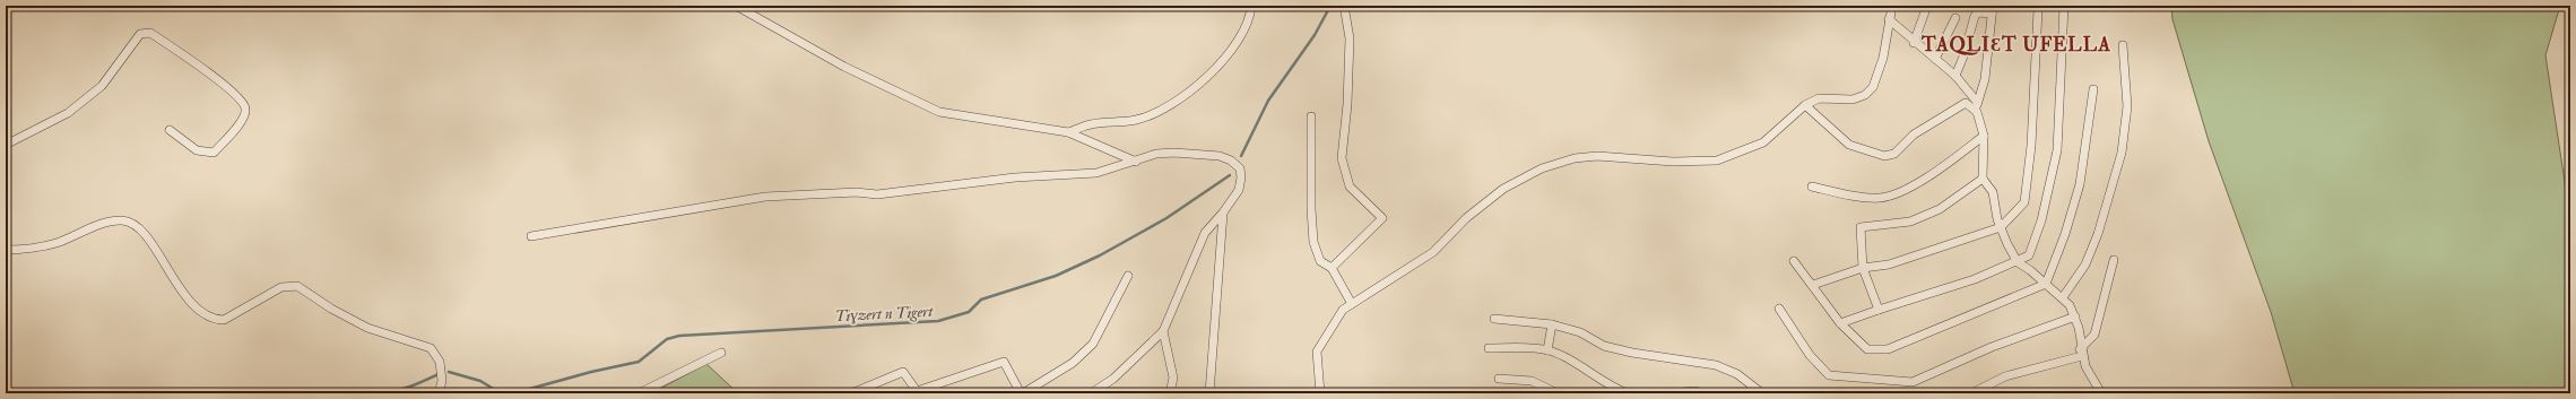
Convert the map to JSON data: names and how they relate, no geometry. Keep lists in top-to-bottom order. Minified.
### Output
{"districts":["TAQLIƐT UFELLA"],"water":["Tiɣzert n Tigert"]}
